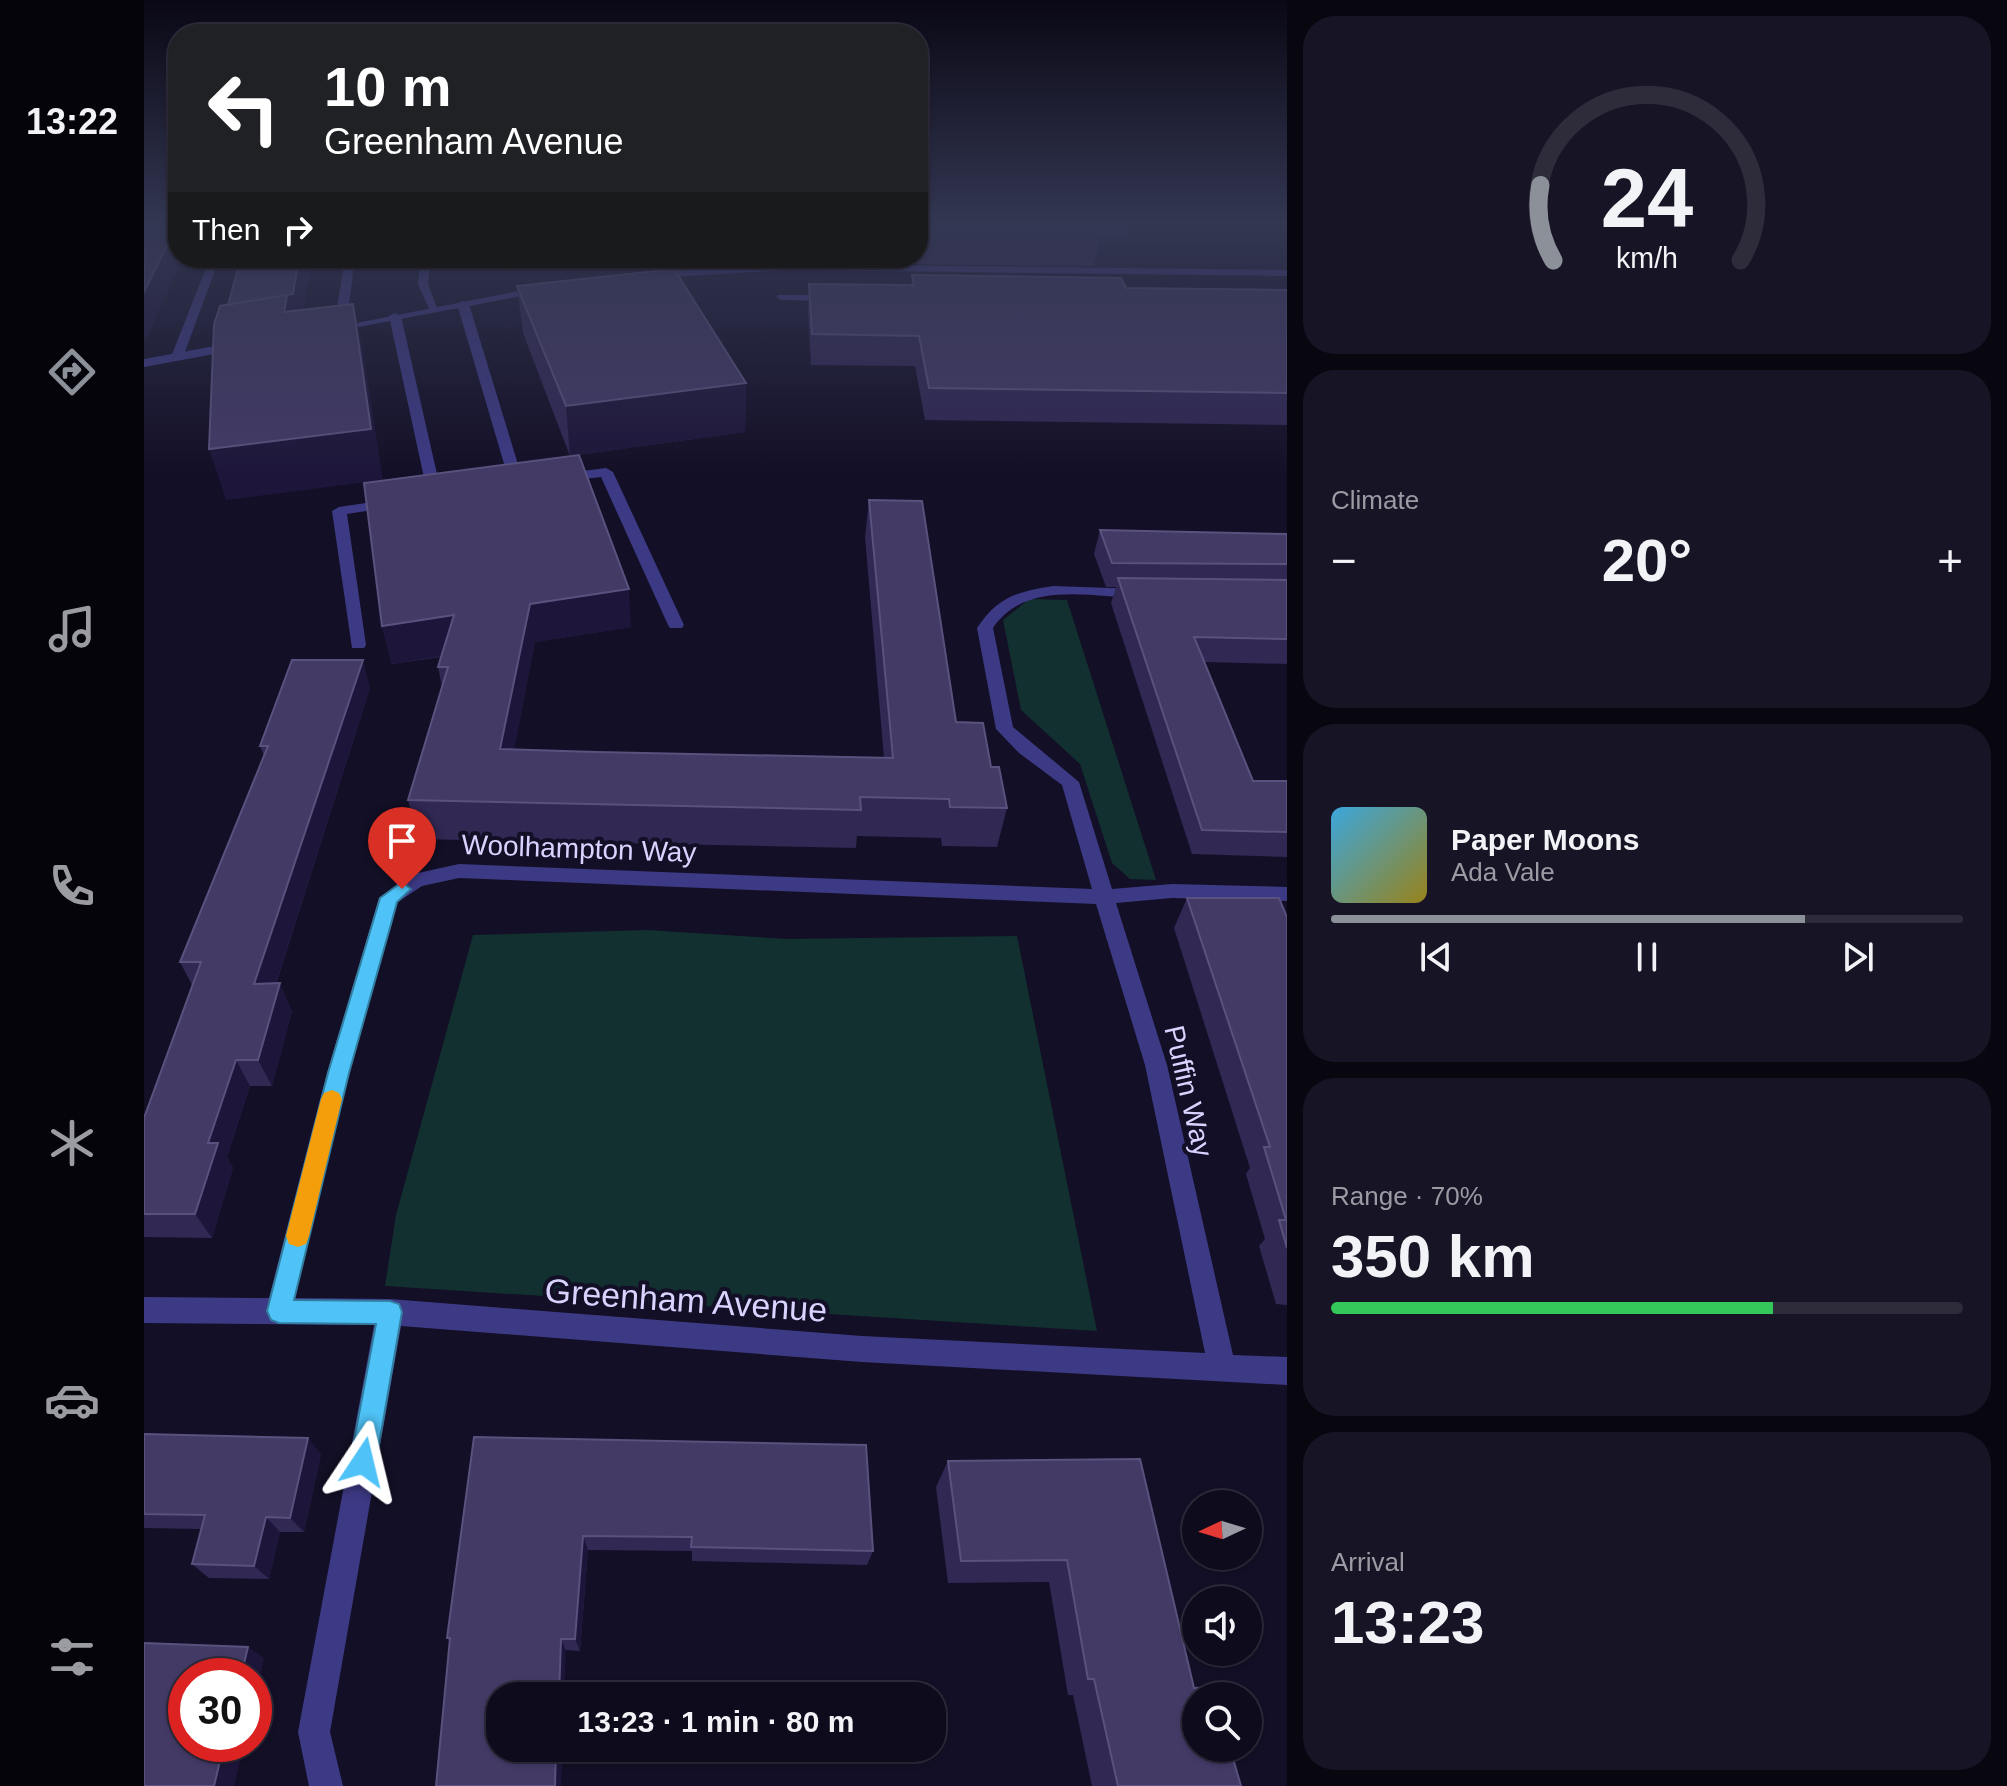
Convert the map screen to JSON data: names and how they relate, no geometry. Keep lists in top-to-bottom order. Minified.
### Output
{"streets":{"street":["Woolhampton Way","Puffin Way","Greenham Avenue"]},"crossings":[["Woolhampton Way","Puffin Way"],["Woolhampton Way","Greenham Avenue"],["Puffin Way","Greenham Avenue"]],"north":"left","page":{"tabs":"13:22","turn":["10 m","Greenham Avenue"],"then":"Then","tile":["Climate",["Range · 70%","350 km"],["Arrival","13:23"]],"heat":["−","20°","+"],"song":["Paper Moons","Ada Vale"],"limit":"30","trip":"13:23 · 1 min · 80 m","gauge":["24","km/h"]}}
